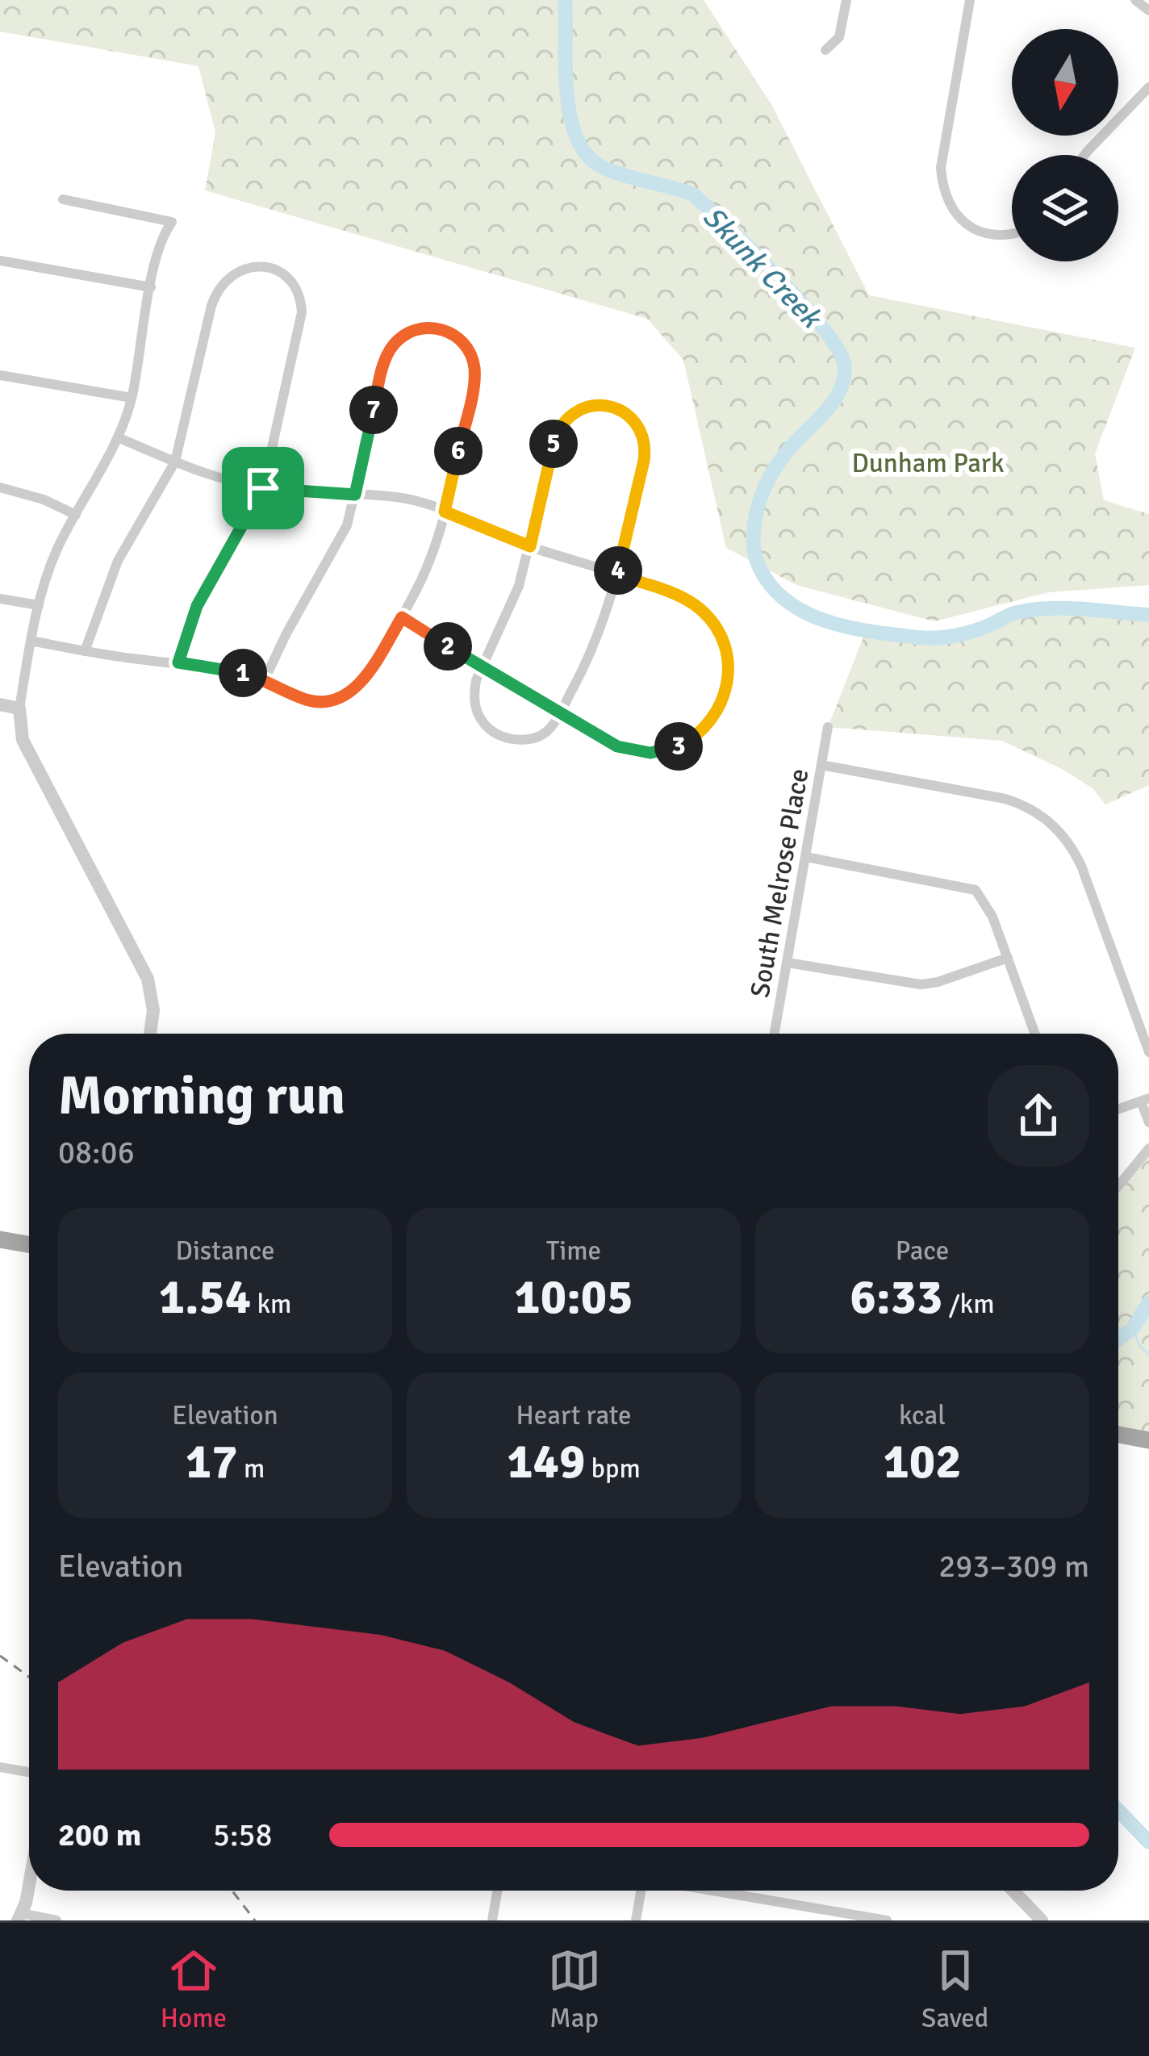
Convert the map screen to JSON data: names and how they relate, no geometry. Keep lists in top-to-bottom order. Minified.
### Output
{"streets":{"street":["South Melrose Place"]},"water":["Skunk Creek"],"parks":["Dunham Park"],"north":"bottom","page":{"pins":["7","5","6","4","2","1","3"],"heading":["Morning run","08:06"],"stats":[["Distance","1.54 km"],["Time","10:05"],["Pace","6:33 /km"],["Elevation","17 m"],["Heart rate","149 bpm"],["kcal","102"]],"chart":["Elevation","293–309 m"],"list":[{"name":"200 m","note":"5:58"}],"tabs":["Home","Map","Saved"]}}
